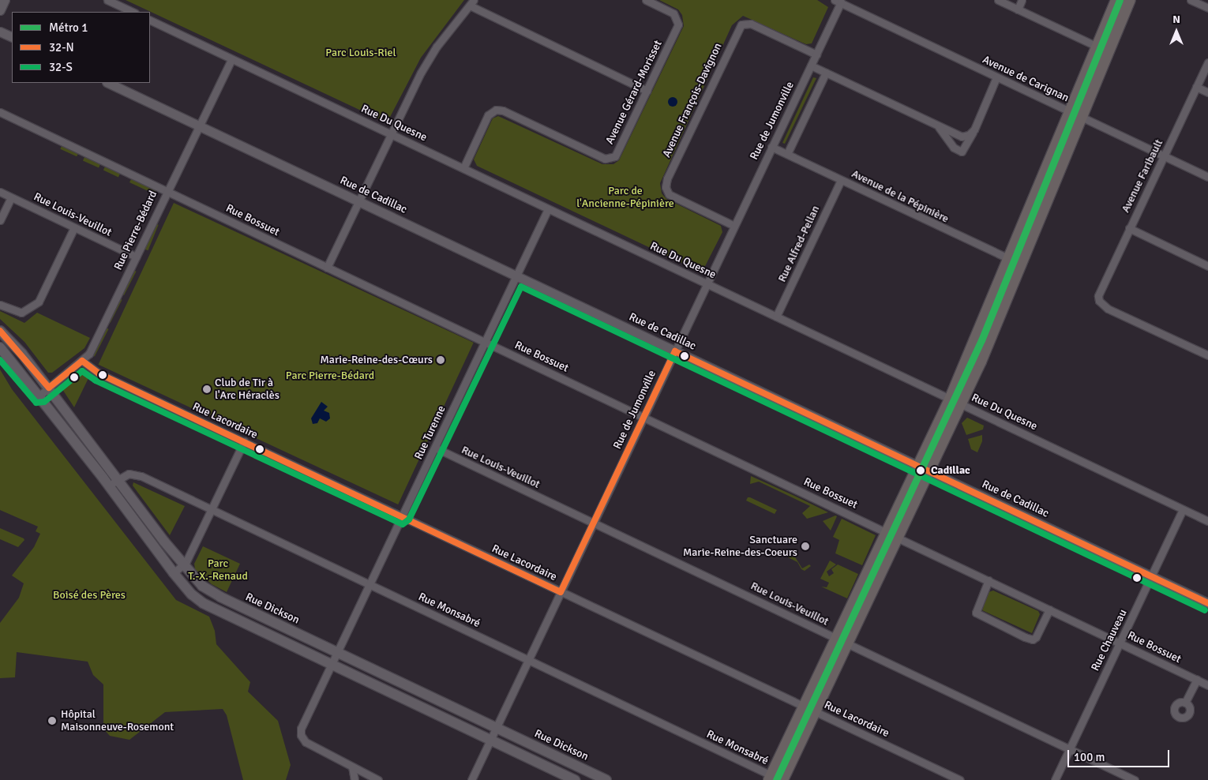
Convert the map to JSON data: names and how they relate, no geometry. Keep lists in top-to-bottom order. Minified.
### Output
{"streets":{"main road":["Rue Dickson"],"street":["Avenue de Carignan","Avenue Gérard-Morisset","Avenue François-Davignon","Rue de Jumonville","Rue Du Quesne","Avenue Faribault","Rue de Cadillac","Avenue de la Pépinière","Rue Louis-Veuillot","Rue Bossuet","Rue Pierre-Bédard","Rue Alfred-Pellan","Rue Lacordaire","Rue Turenne","Rue Monsabré","Rue Chauveau"]},"crossings":[["Avenue de Carignan","Rue de Jumonville"],["Avenue de Carignan","Avenue Faribault"],["Avenue Gérard-Morisset","Rue Du Quesne"],["Avenue François-Davignon","Rue de Jumonville"],["Rue de Jumonville","Rue Du Quesne"],["Rue de Jumonville","Rue de Cadillac"],["Rue de Jumonville","Avenue de la Pépinière"],["Rue de Jumonville","Rue Louis-Veuillot"],["Rue de Jumonville","Rue Bossuet"],["Rue de Jumonville","Rue Lacordaire"],["Rue de Jumonville","Rue Dickson"],["Rue de Jumonville","Rue Monsabré"],["Rue Du Quesne","Rue Pierre-Bédard"],["Rue Du Quesne","Rue Alfred-Pellan"],["Rue Du Quesne","Rue Turenne"],["Rue Du Quesne","Rue Chauveau"],["Rue de Cadillac","Rue Pierre-Bédard"],["Rue de Cadillac","Rue Turenne"],["Rue de Cadillac","Rue Chauveau"],["Avenue de la Pépinière","Rue Alfred-Pellan"],["Rue Louis-Veuillot","Rue Pierre-Bédard"],["Rue Louis-Veuillot","Rue Turenne"],["Rue Louis-Veuillot","Rue Chauveau"],["Rue Bossuet","Rue Pierre-Bédard"],["Rue Bossuet","Rue Turenne"],["Rue Bossuet","Rue Chauveau"],["Rue Pierre-Bédard","Rue Lacordaire"],["Rue Pierre-Bédard","Rue Dickson"],["Rue Lacordaire","Rue Turenne"],["Rue Turenne","Rue Dickson"],["Rue Turenne","Rue Monsabré"],["Rue Dickson","Rue Monsabré"]],"parks":["Parc Louis-Riel","Parc de l'Ancienne-Pépinière","Parc Pierre-Bédard","Parc T.-X.-Renaud","Boisé des Pères"],"places":["Marie-Reine-des-Cœurs","Club de Tir à l'Arc Héraclès","Cadillac","Sanctuare Marie-Reine-des-Coeurs","Hôpital Maisonneuve-Rosemont"],"lines":["metro line 1","transit line 32-S","transit line 32-N"],"legend":["Métro 1","32-N","32-S"],"scale_bar":"100 m","north":"top"}
